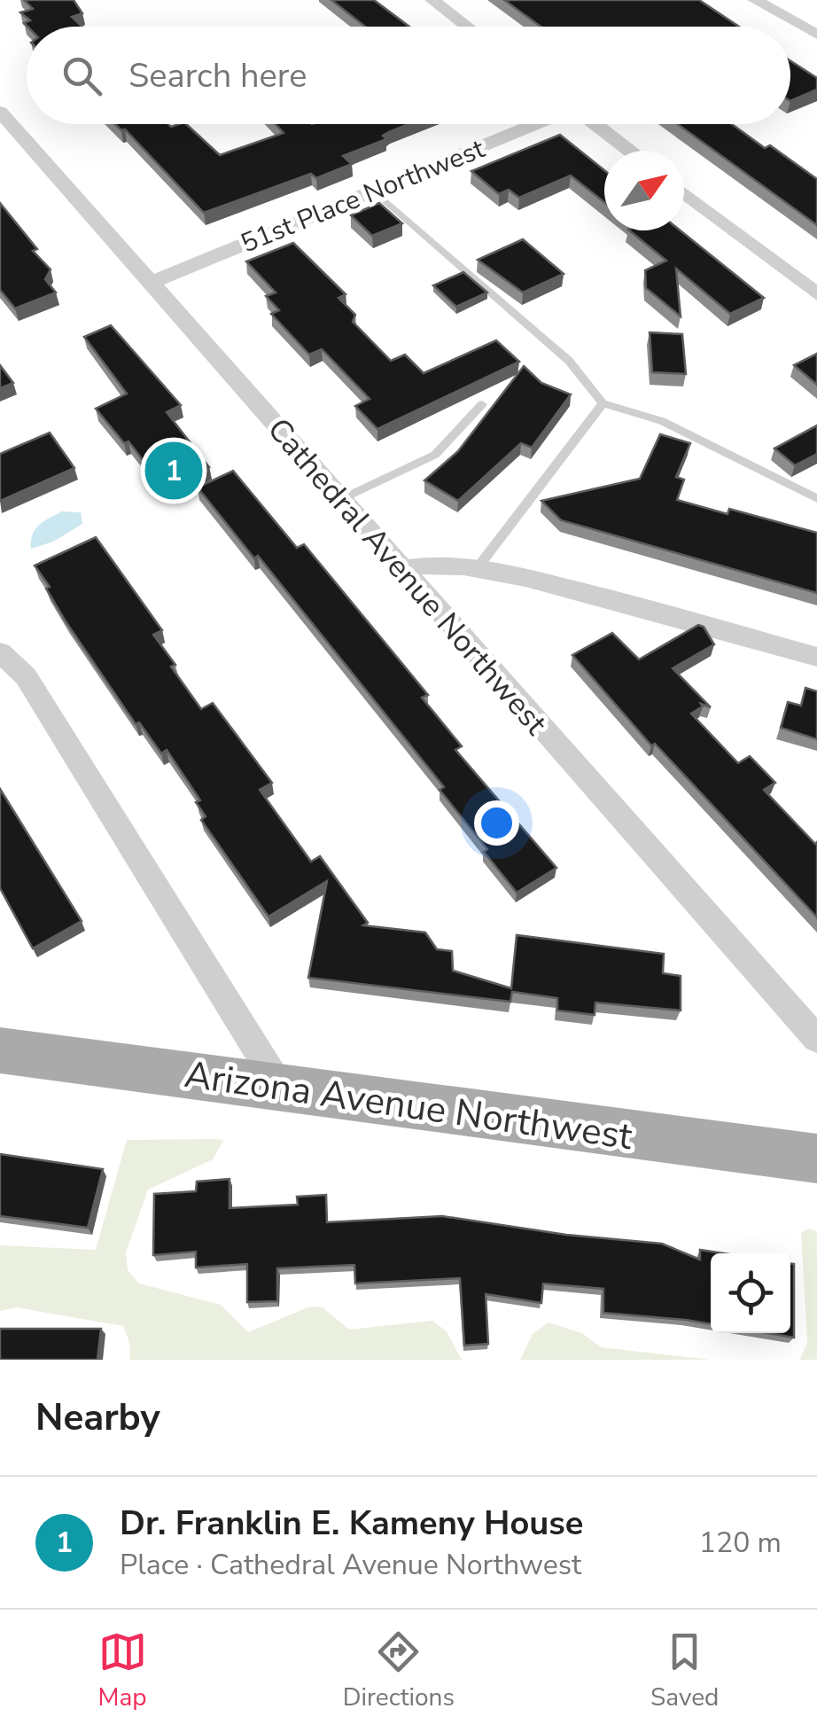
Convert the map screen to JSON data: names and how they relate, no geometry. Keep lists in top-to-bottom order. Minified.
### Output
{"streets":{"main road":["Arizona Avenue Northwest"],"street":["51st Place Northwest","Cathedral Avenue Northwest"]},"crossings":[["51st Place Northwest","Cathedral Avenue Northwest"]],"north":"top right","page":{"search":"Search here","pins":"1","heading":"Nearby","list":[{"mark":"1","name":"Dr. Franklin E. Kameny House","note":"Place · Cathedral Avenue Northwest","value":"120 m"}],"nav":["Map","Directions","Saved"]}}
